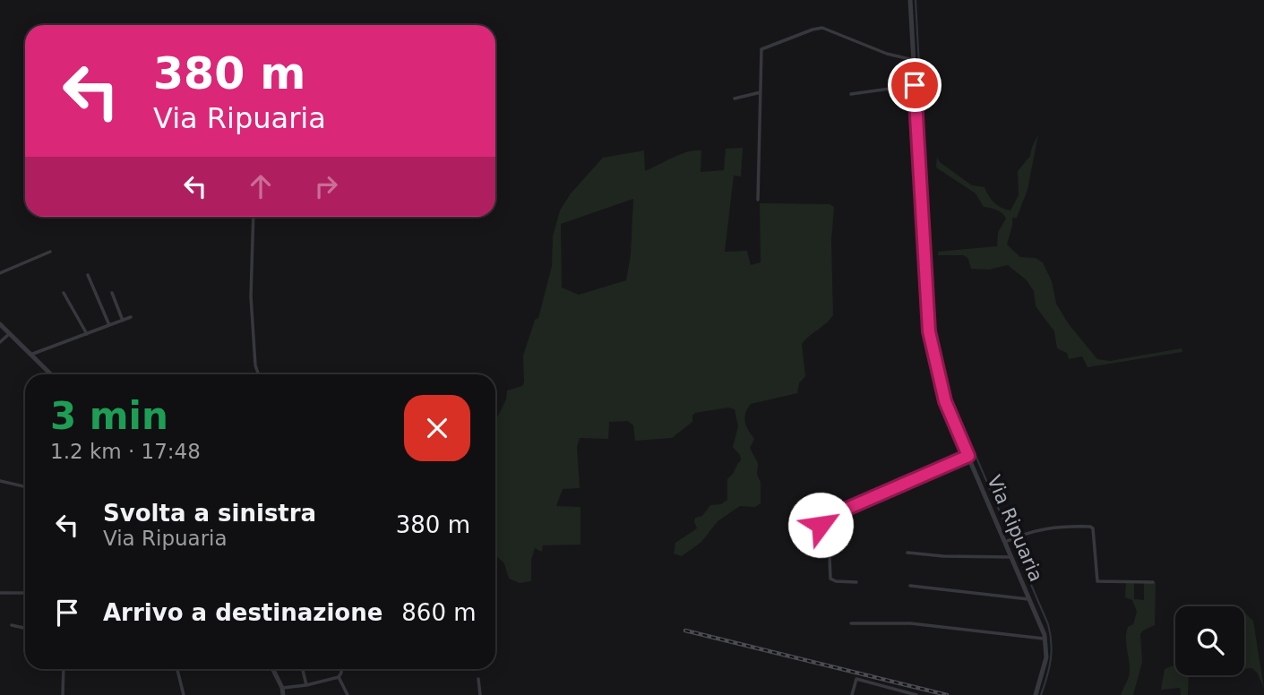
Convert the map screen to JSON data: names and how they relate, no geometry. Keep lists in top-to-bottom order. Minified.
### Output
{"streets":{"street":["Via Ripuaria"]},"page":{"turn":["380 m","Via Ripuaria"],"heading":["3 min","1.2 km · 17:48"],"list":[{"name":"Svolta a sinistra","note":"Via Ripuaria","value":"380 m"},{"name":"Arrivo a destinazione","value":"860 m"}]}}
